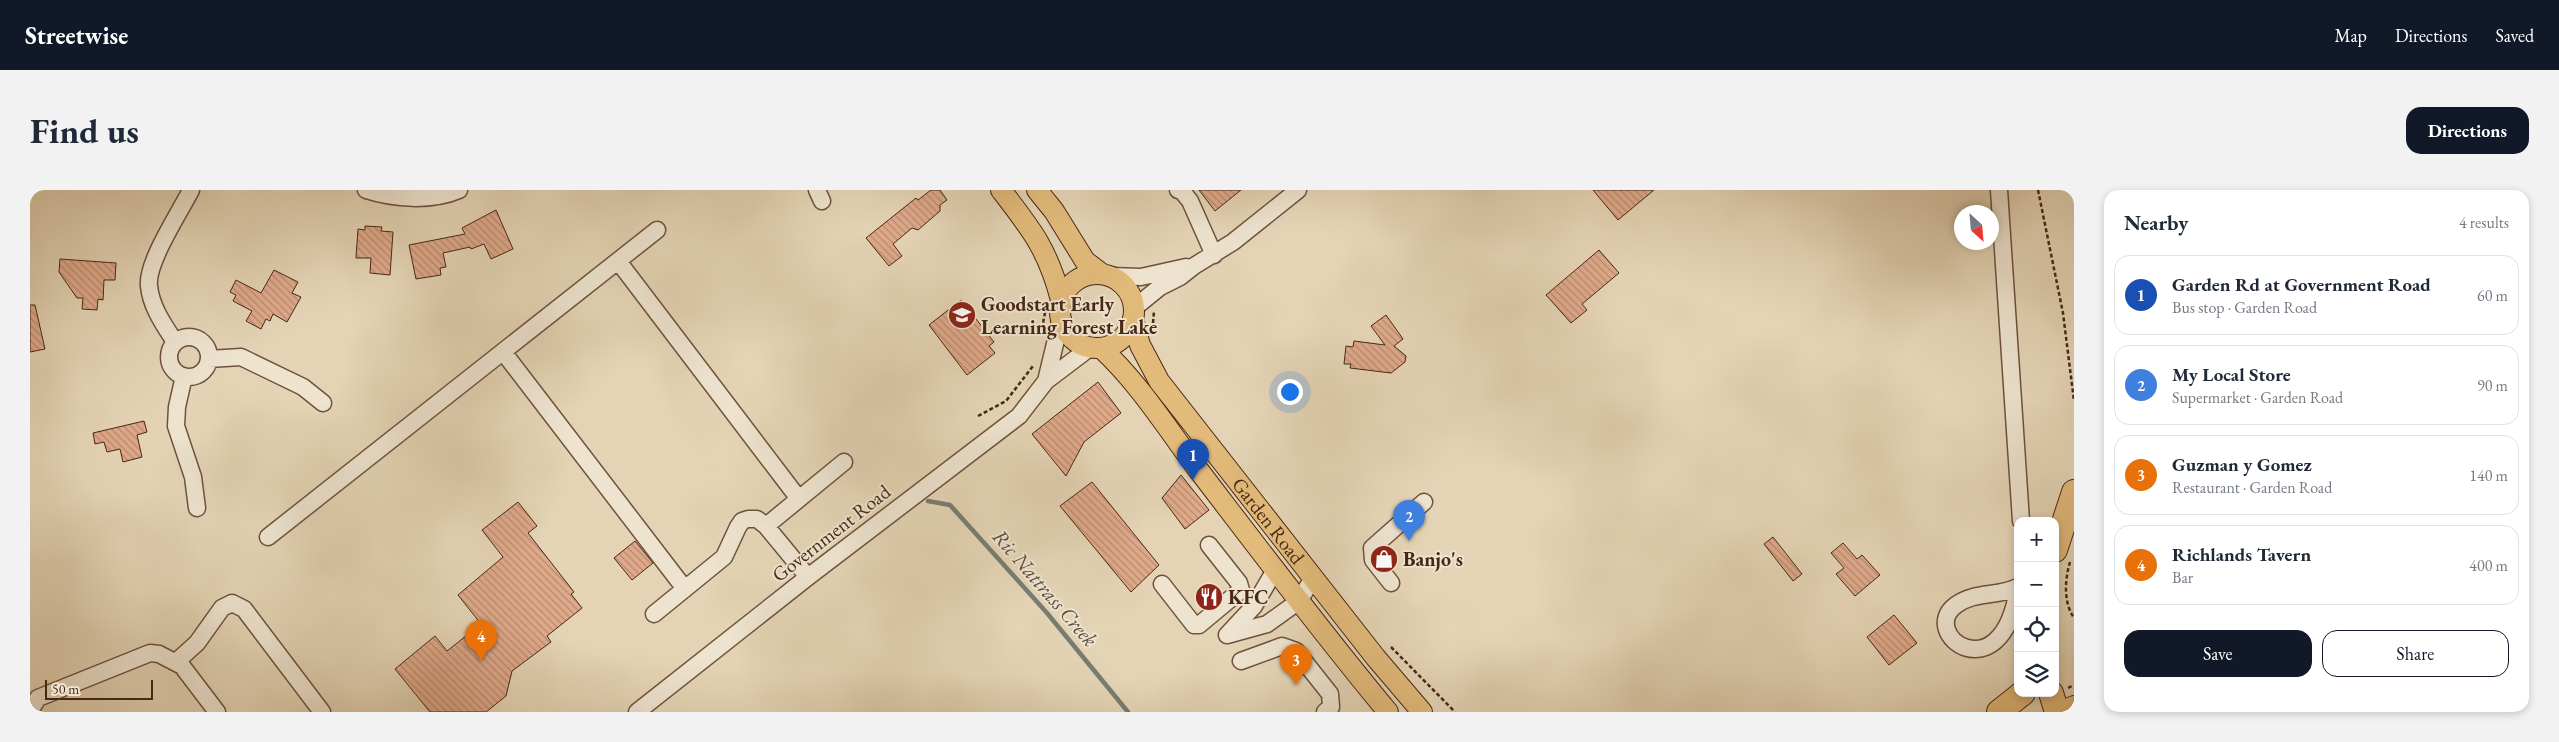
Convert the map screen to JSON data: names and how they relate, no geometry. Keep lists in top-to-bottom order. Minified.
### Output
{"streets":{"main road":["Garden Road"],"street":["Government Road"]},"crossings":[["Garden Road","Government Road"]],"water":["Ric Nattrass Creek"],"places":{"school or university":["Goodstart Early Learning Forest Lake"],"shop":["Banjo's"],"restaurant":["KFC"]},"scale_bar":"50 m","north":"bottom right","page":{"header":"Streetwise","nav":["Map","Directions","Saved"],"buttons":["Directions",["Save","Share"]],"title":"Find us","heading":["Nearby","4 results"],"list":[{"mark":"1","name":"Garden Rd at Government Road","note":"Bus stop · Garden Road","value":"60 m"},{"mark":"2","name":"My Local Store","note":"Supermarket · Garden Road","value":"90 m"},{"mark":"3","name":"Guzman y Gomez","note":"Restaurant · Garden Road","value":"140 m"},{"mark":"4","name":"Richlands Tavern","note":"Bar","value":"400 m"}],"pins":["1","2","4","3"],"map_buttons":["+","−"],"scale":"50 m"}}
